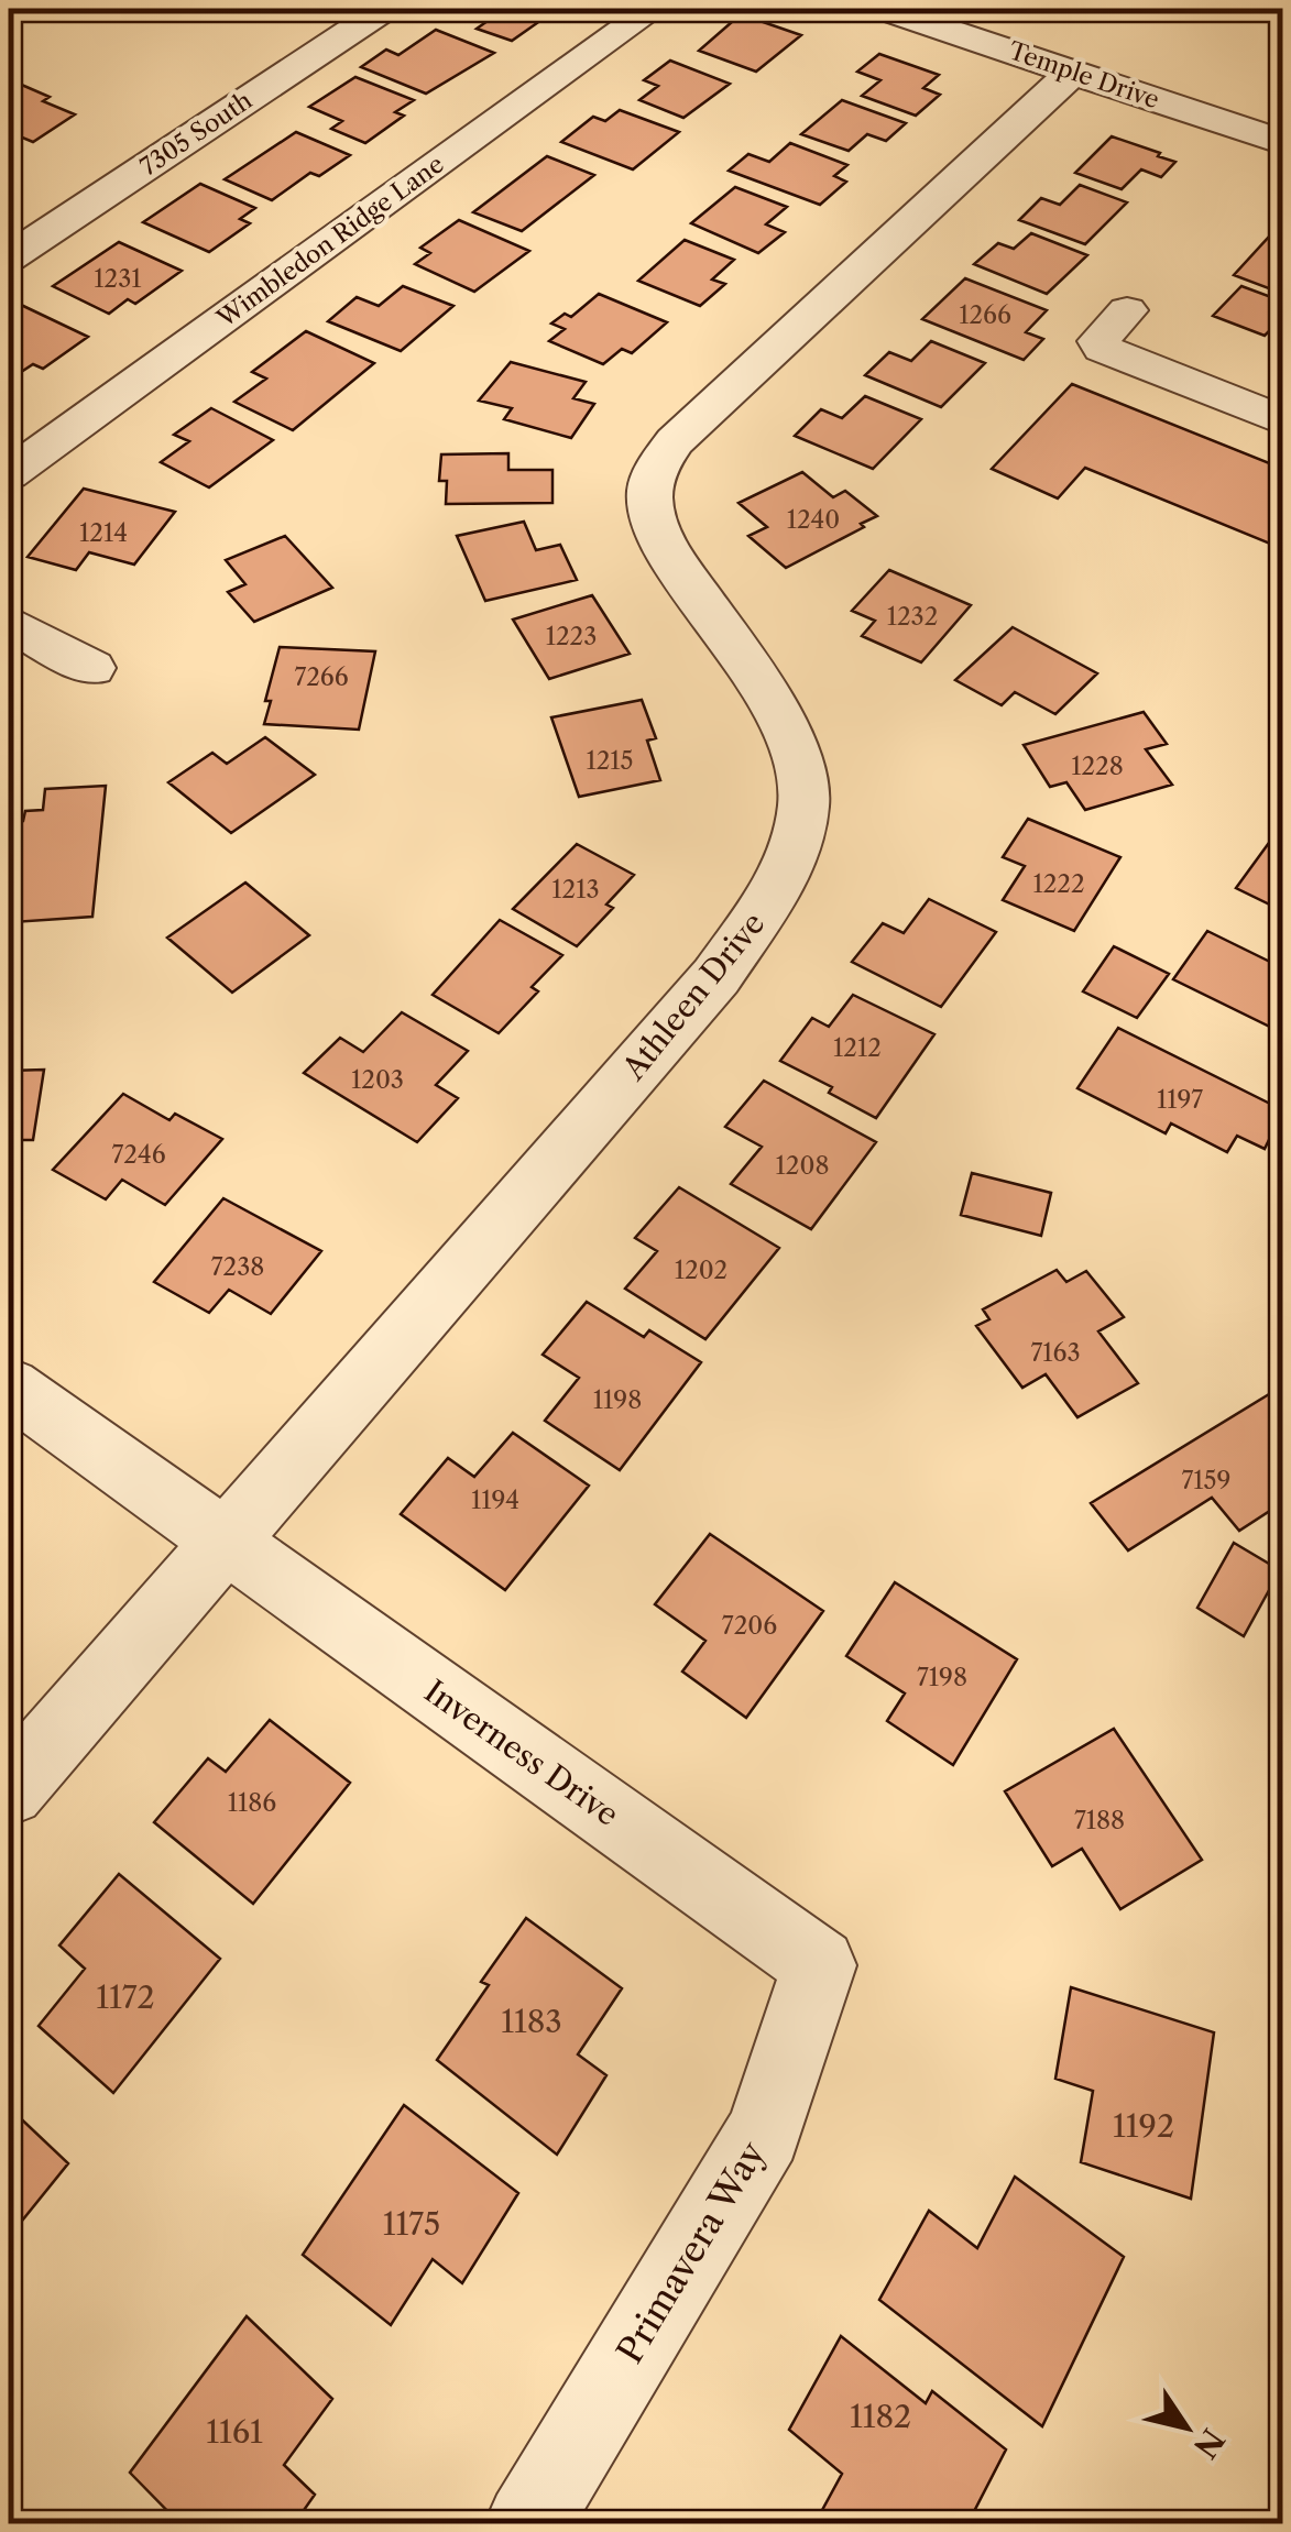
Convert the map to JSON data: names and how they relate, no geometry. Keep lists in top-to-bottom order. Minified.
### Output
{"streets":{"street":["Temple Drive","7305 South","Wimbledon Ridge Lane","Athleen Drive","Inverness Drive","Primavera Way"]},"crossings":[["Temple Drive","Athleen Drive"],["Athleen Drive","Inverness Drive"],["Inverness Drive","Primavera Way"]],"house_numbers":["1231","1266","1240","1214","1232","1223","7266","1215","1228","1222","1213","1212","1203","1197","7246","1208","7238","1202","7163","1198","7159","1194","7206","7198","1186","7188","1172","1183","1192","1175","1182","1161"],"north":"bottom right"}
